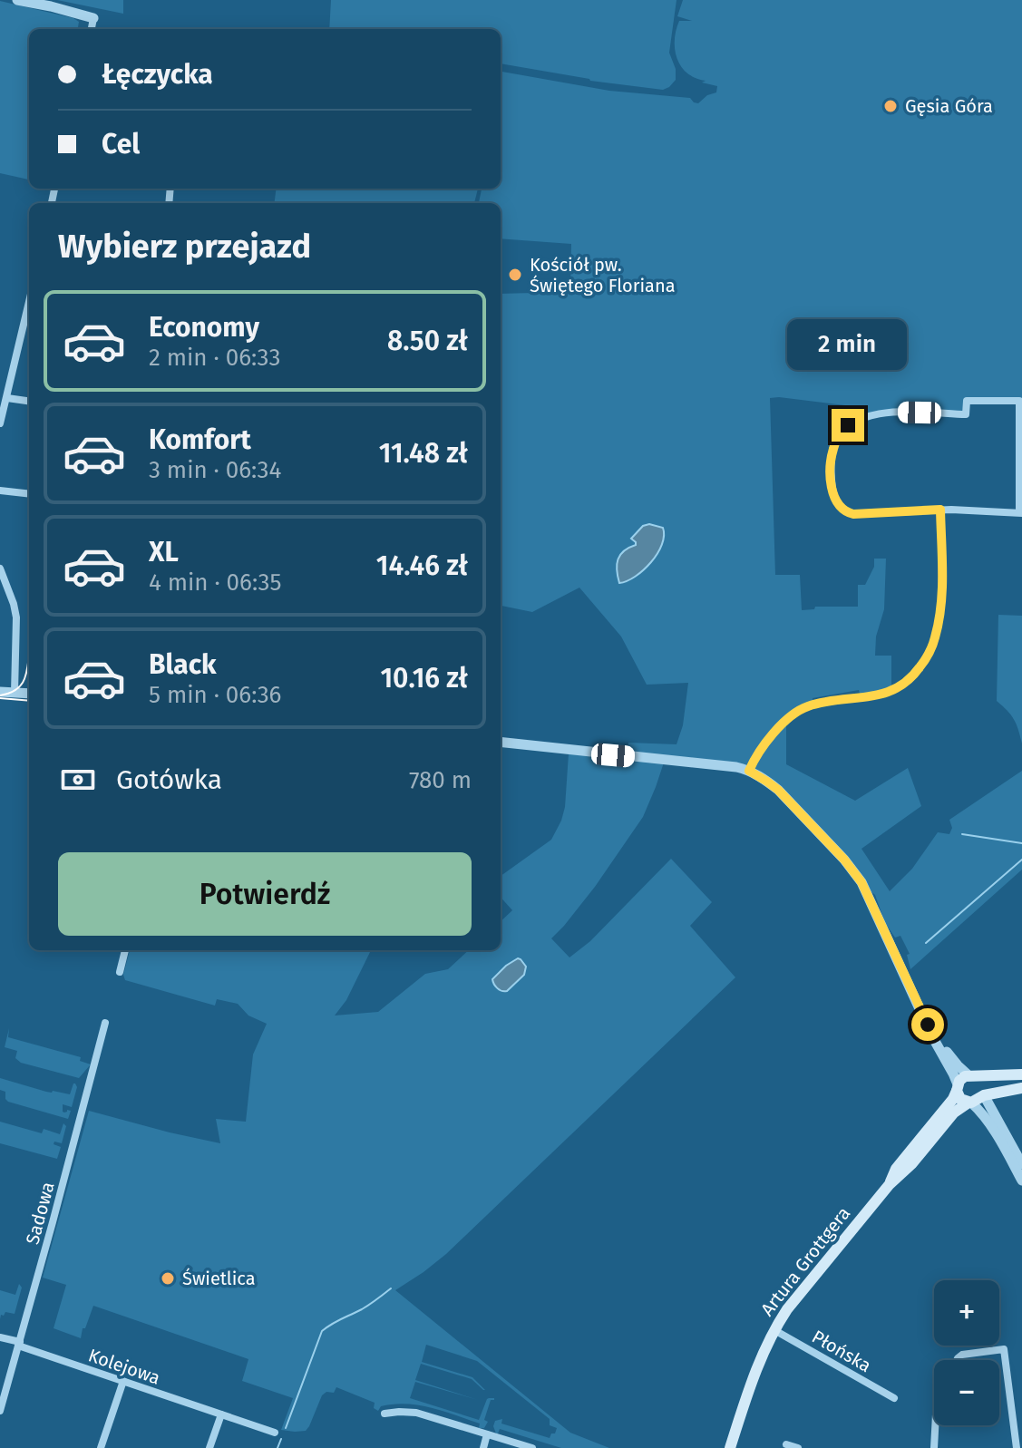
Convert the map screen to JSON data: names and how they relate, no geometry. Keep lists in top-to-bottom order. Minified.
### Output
{"streets":{"main road":["Artura Grottgera"],"street":["Sadowa","Płońska","Kolejowa"]},"crossings":[["Sadowa","Kolejowa"],["Artura Grottgera","Płońska"]],"places":["Gęsia Góra","Kościół pw. Świętego Floriana","Świetlica"],"page":{"banner":["Łęczycka","Cel"],"heading":"Wybierz przejazd","list":[{"name":"Economy","note":"2 min · 06:33","value":"8.50 zł"},{"name":"Komfort","note":"3 min · 06:34","value":"11.48 zł"},{"name":"XL","note":"4 min · 06:35","value":"14.46 zł"},{"name":"Black","note":"5 min · 06:36","value":"10.16 zł"}],"bubble":"2 min","pay":["Gotówka","780 m"],"buttons":"Potwierdź","map_buttons":["+","−"]}}
